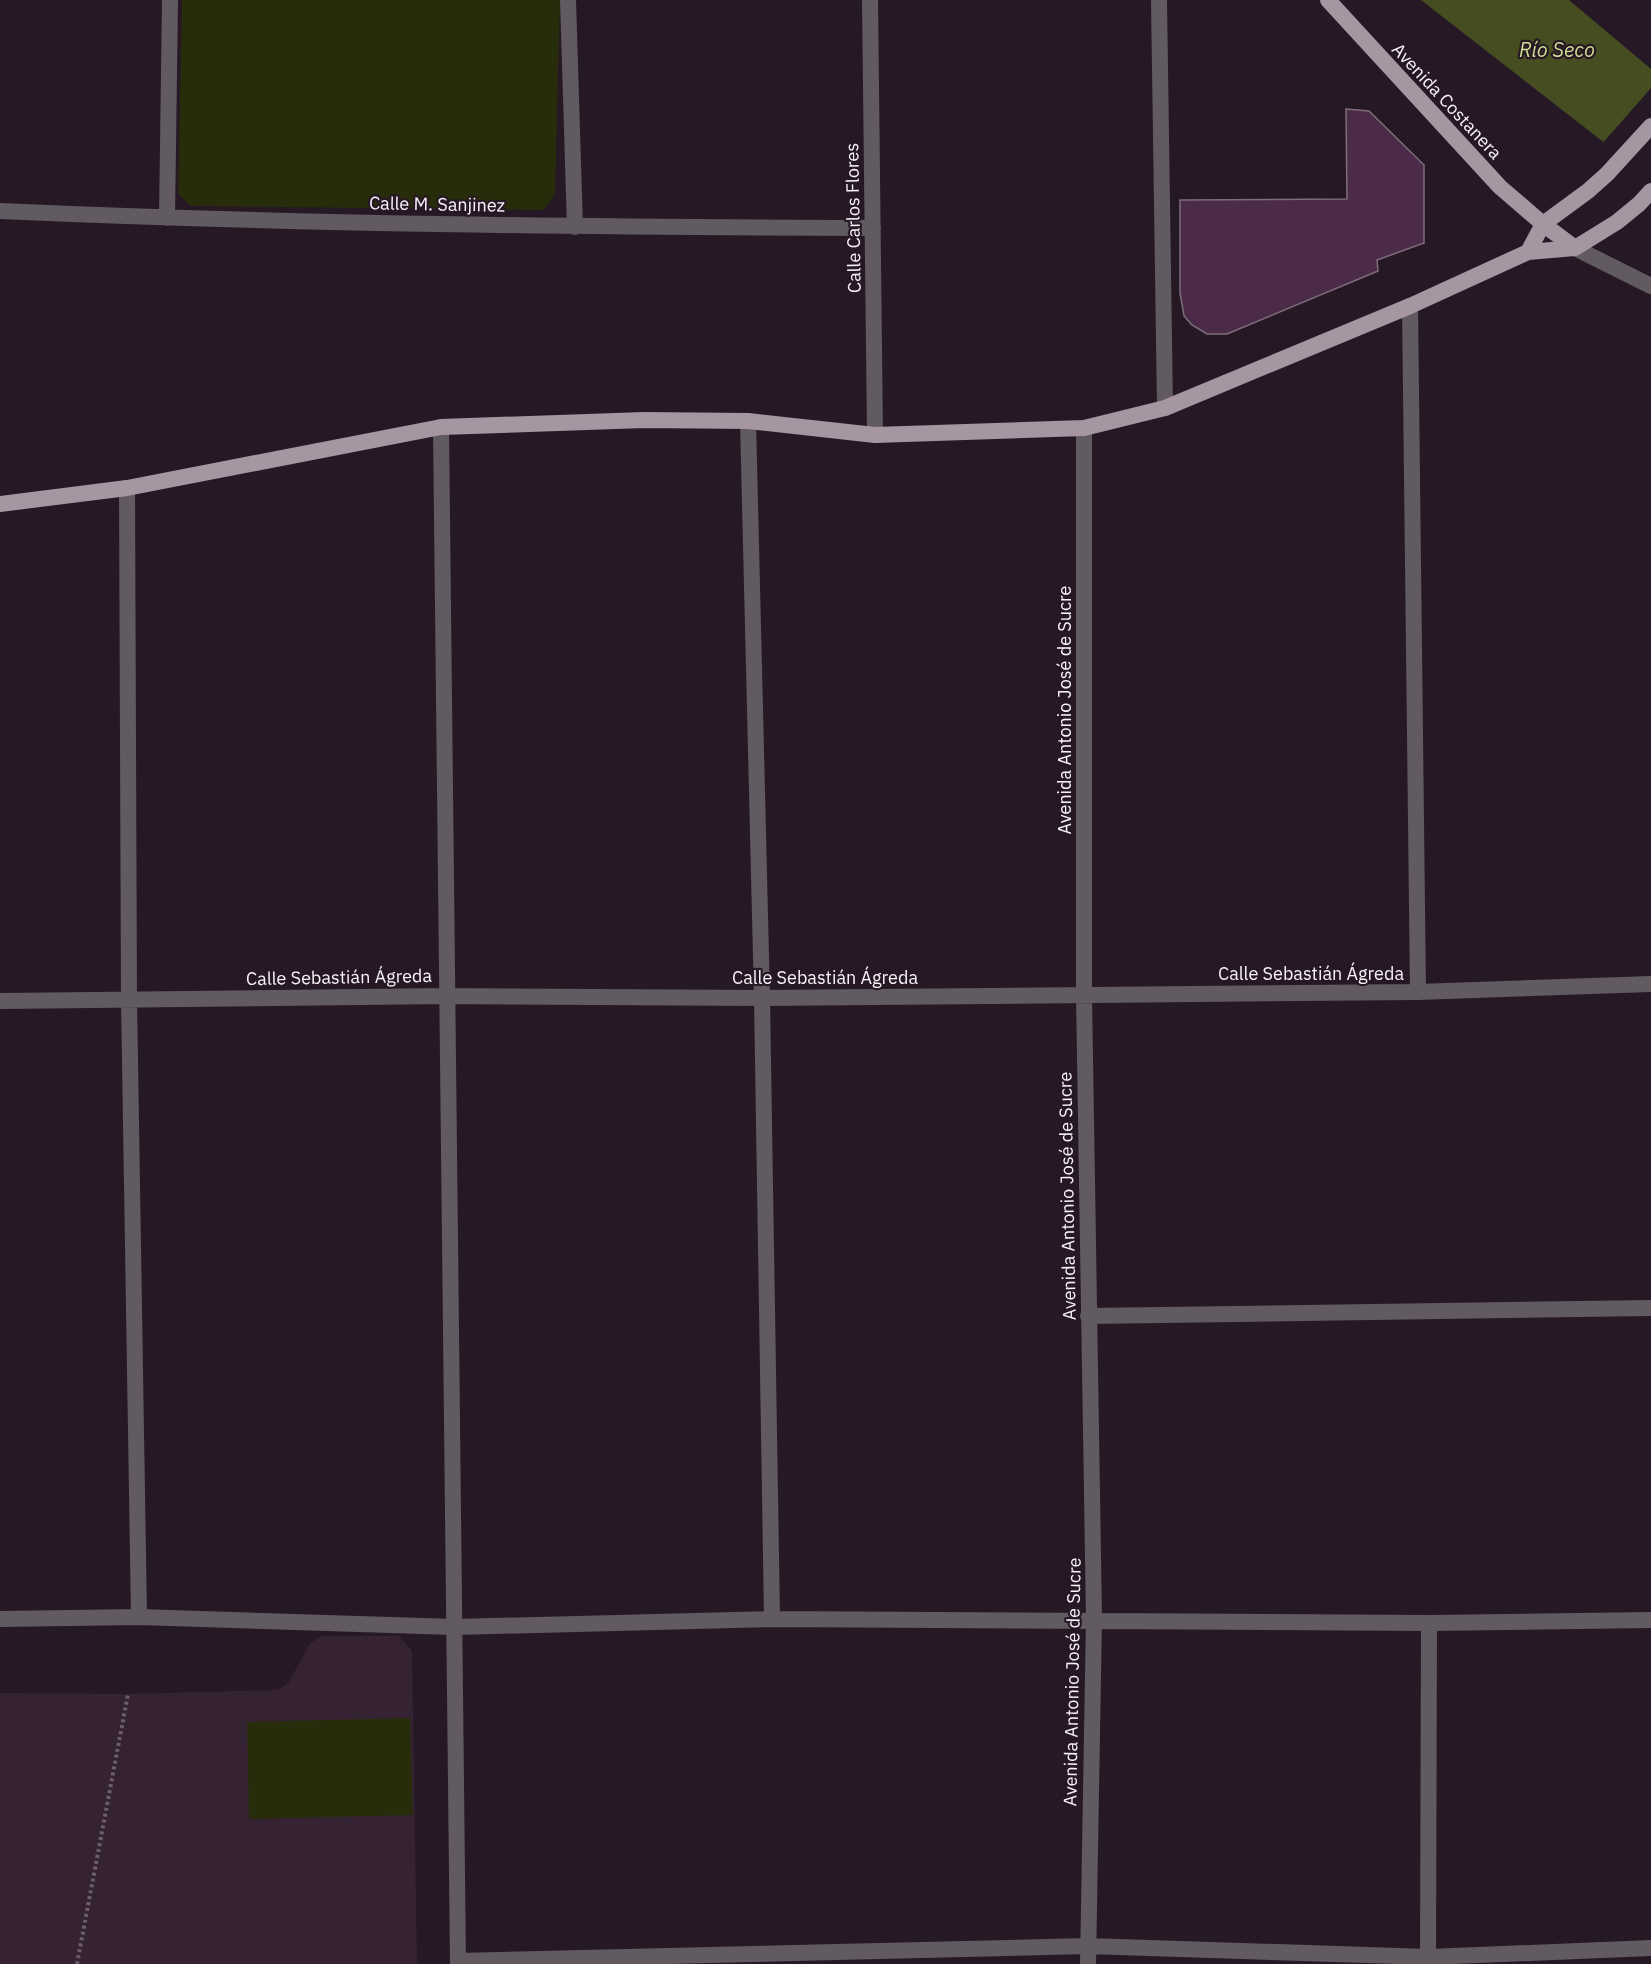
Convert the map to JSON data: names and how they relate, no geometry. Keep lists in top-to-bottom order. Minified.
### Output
{"streets":{"main road":["Avenida Costanera"],"street":["Calle M. Sanjinez","Calle Carlos Flores","Avenida Antonio José de Sucre","Calle Sebastián Ágreda"]},"crossings":[["Calle M. Sanjinez","Calle Carlos Flores"],["Avenida Antonio José de Sucre","Calle Sebastián Ágreda"]],"water":["Río Seco"]}
